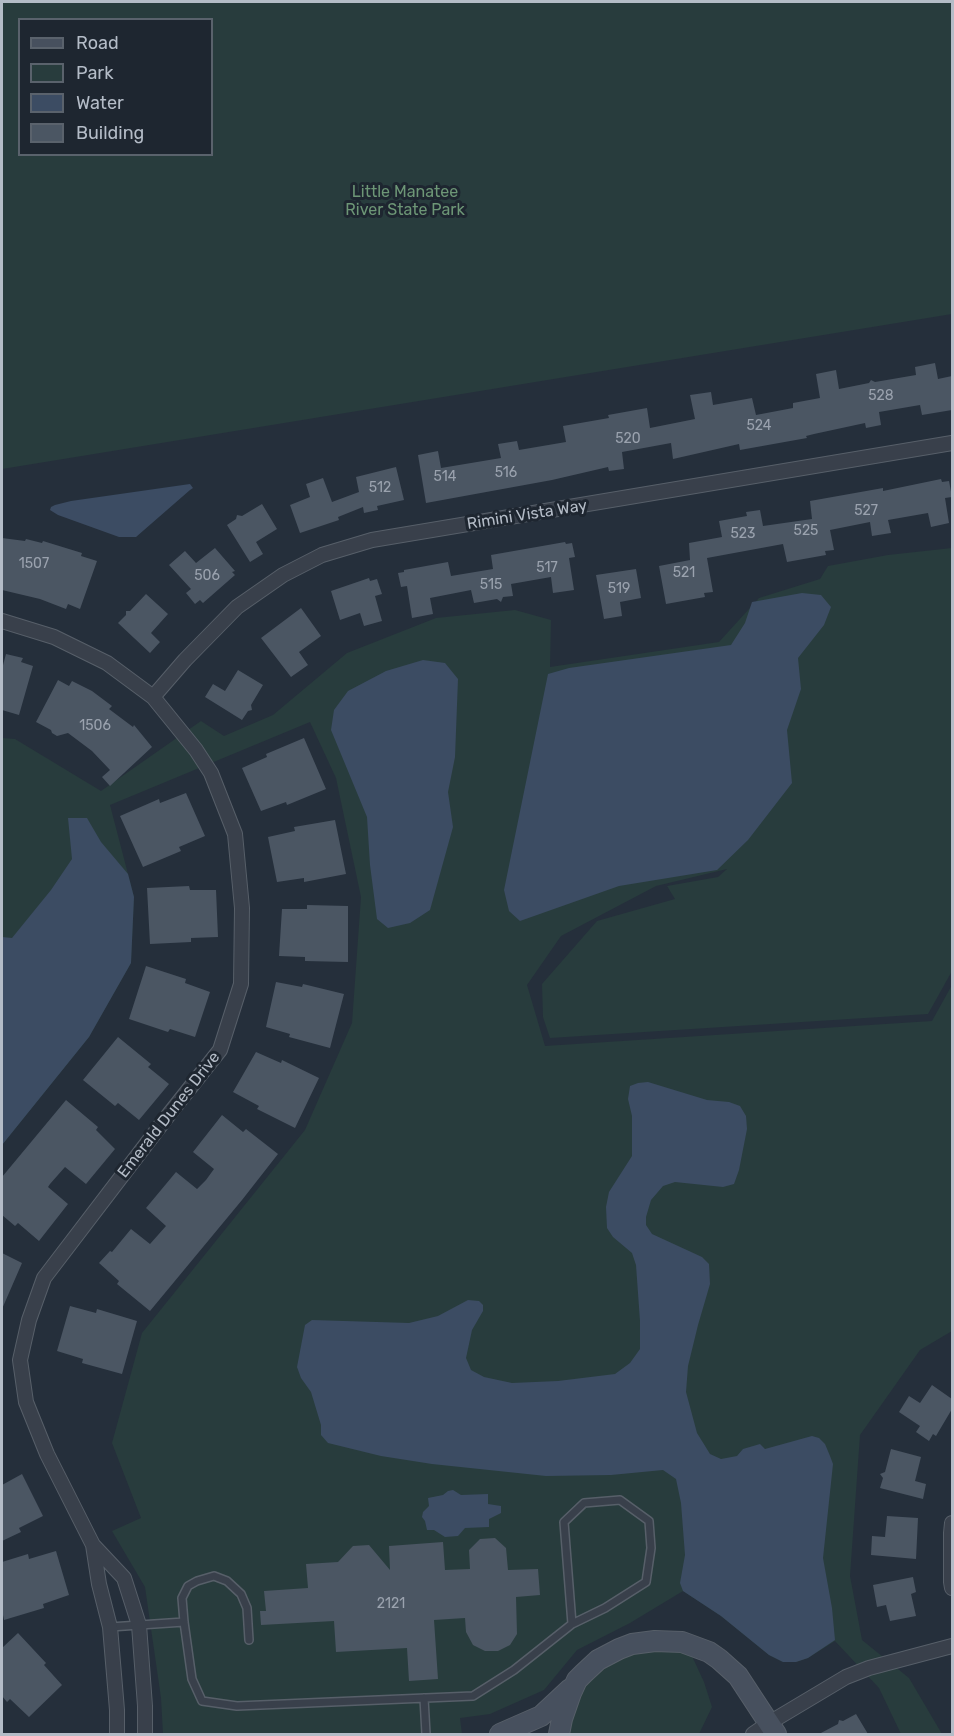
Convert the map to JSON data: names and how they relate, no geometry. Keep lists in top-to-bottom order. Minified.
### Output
{"streets":{"street":["Rimini Vista Way","Emerald Dunes Drive"]},"crossings":[["Rimini Vista Way","Emerald Dunes Drive"]],"parks":["Little Manatee River State Park"],"house_numbers":["528","524","520","516","514","512","527","525","523","1507","517","521","506","515","519","1506","2121"],"legend":["Road","Park","Water","Building"]}
